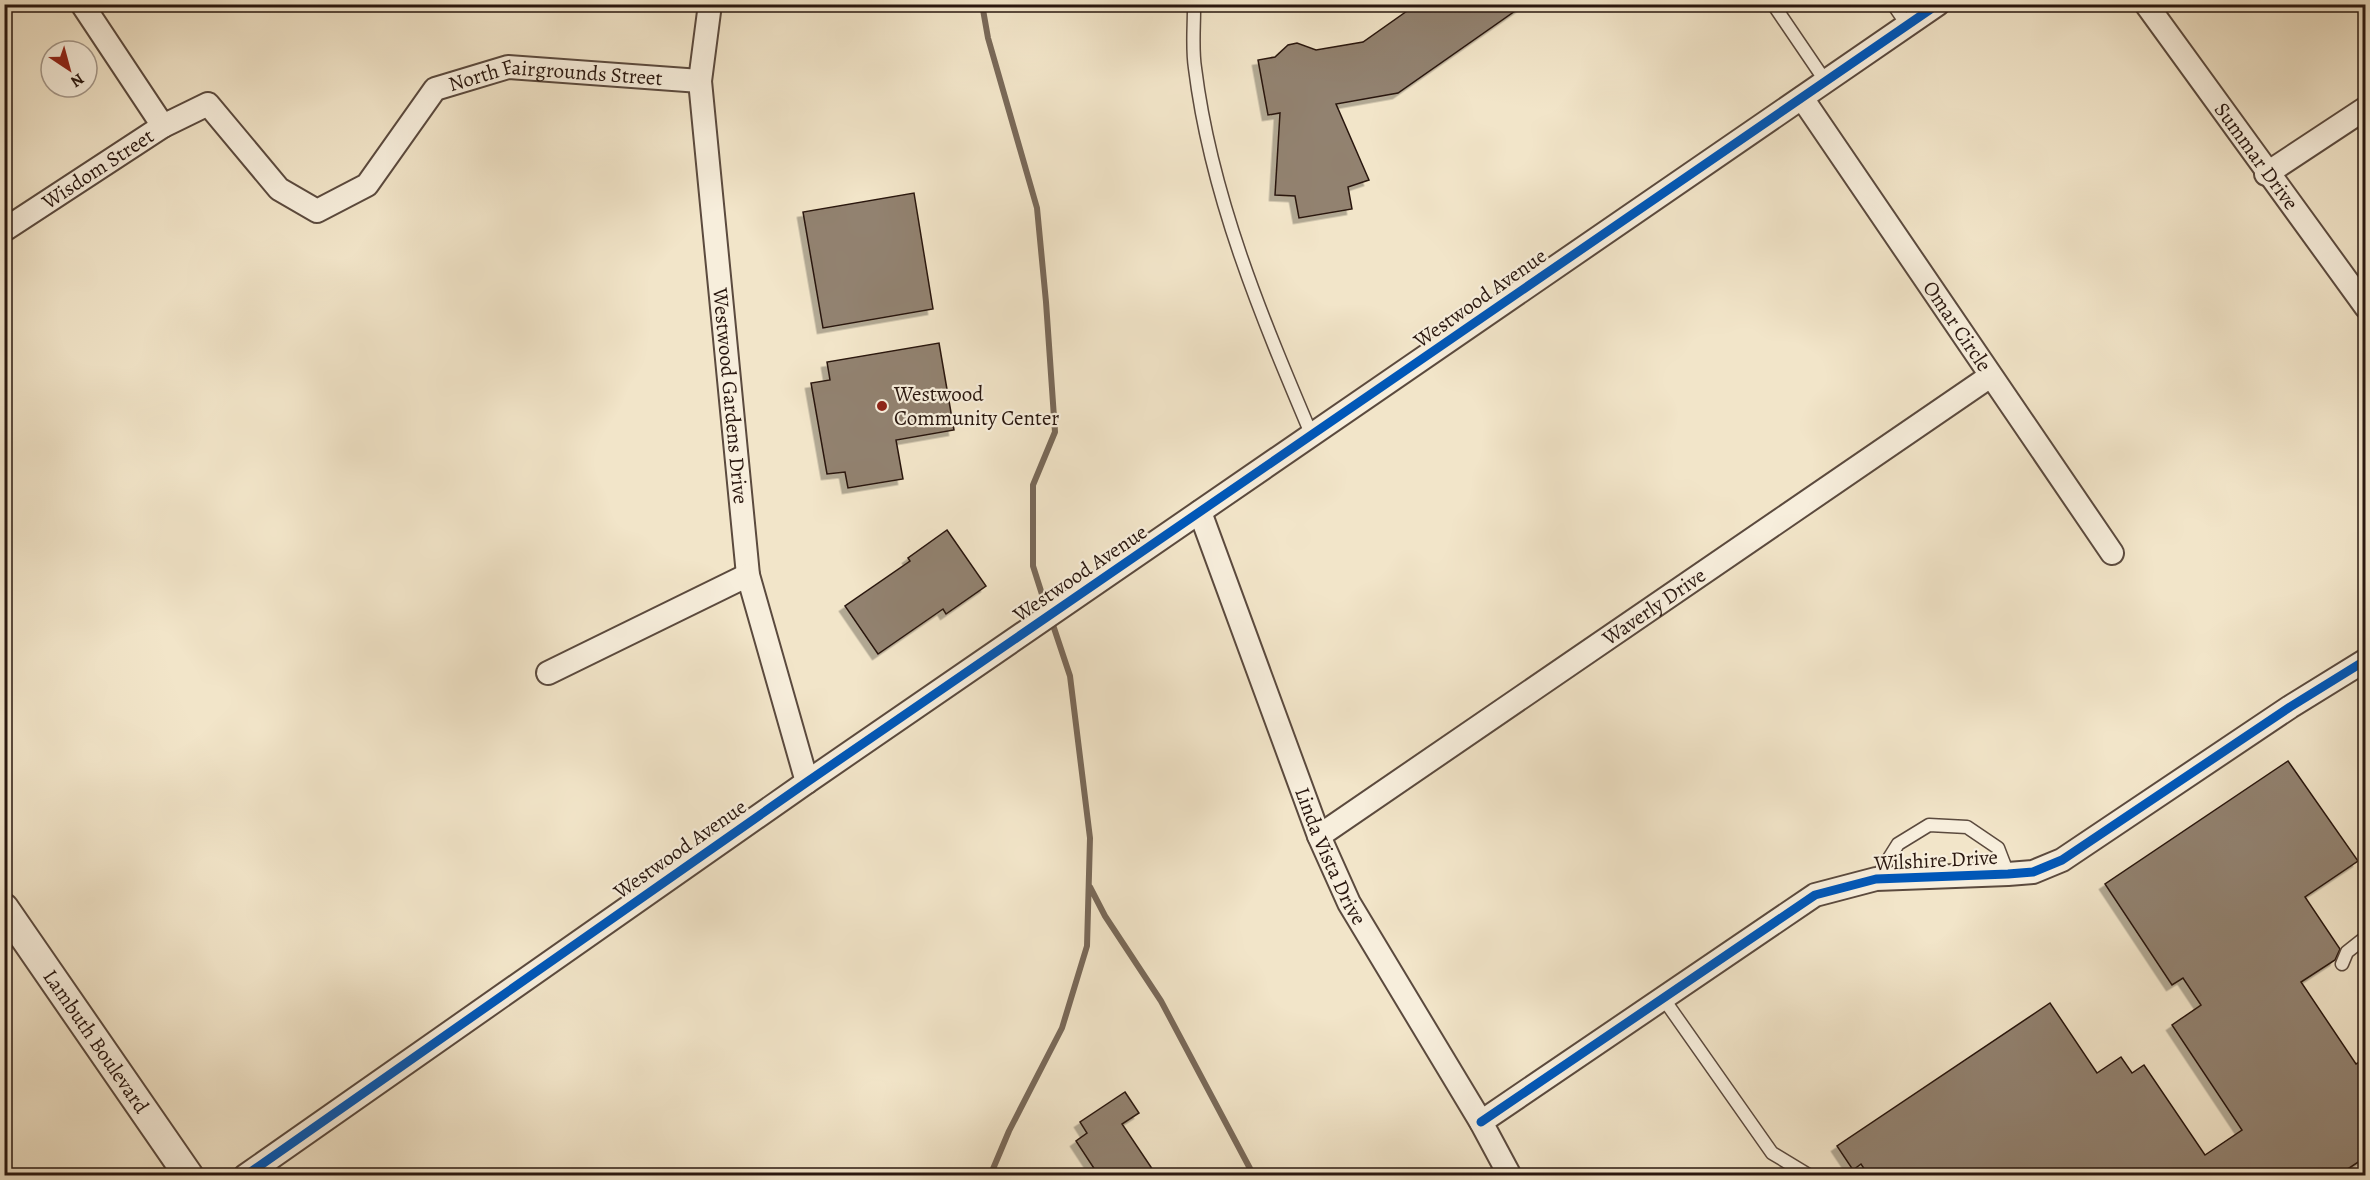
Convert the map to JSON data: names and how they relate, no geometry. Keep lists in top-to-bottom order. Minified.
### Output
{"streets":{"street":["North Fairgrounds Street","Summar Drive","Wisdom Street","Westwood Avenue","Omar Circle","Westwood Gardens Drive","Waverly Drive","Linda Vista Drive","Wilshire Drive","Lambuth Boulevard"]},"crossings":[["North Fairgrounds Street","Wisdom Street"],["North Fairgrounds Street","Westwood Gardens Drive"],["Westwood Avenue","Omar Circle"],["Westwood Avenue","Westwood Gardens Drive"],["Westwood Avenue","Linda Vista Drive"],["Omar Circle","Waverly Drive"],["Waverly Drive","Linda Vista Drive"],["Linda Vista Drive","Wilshire Drive"]],"places":["Westwood Community Center"],"north":"bottom right"}
